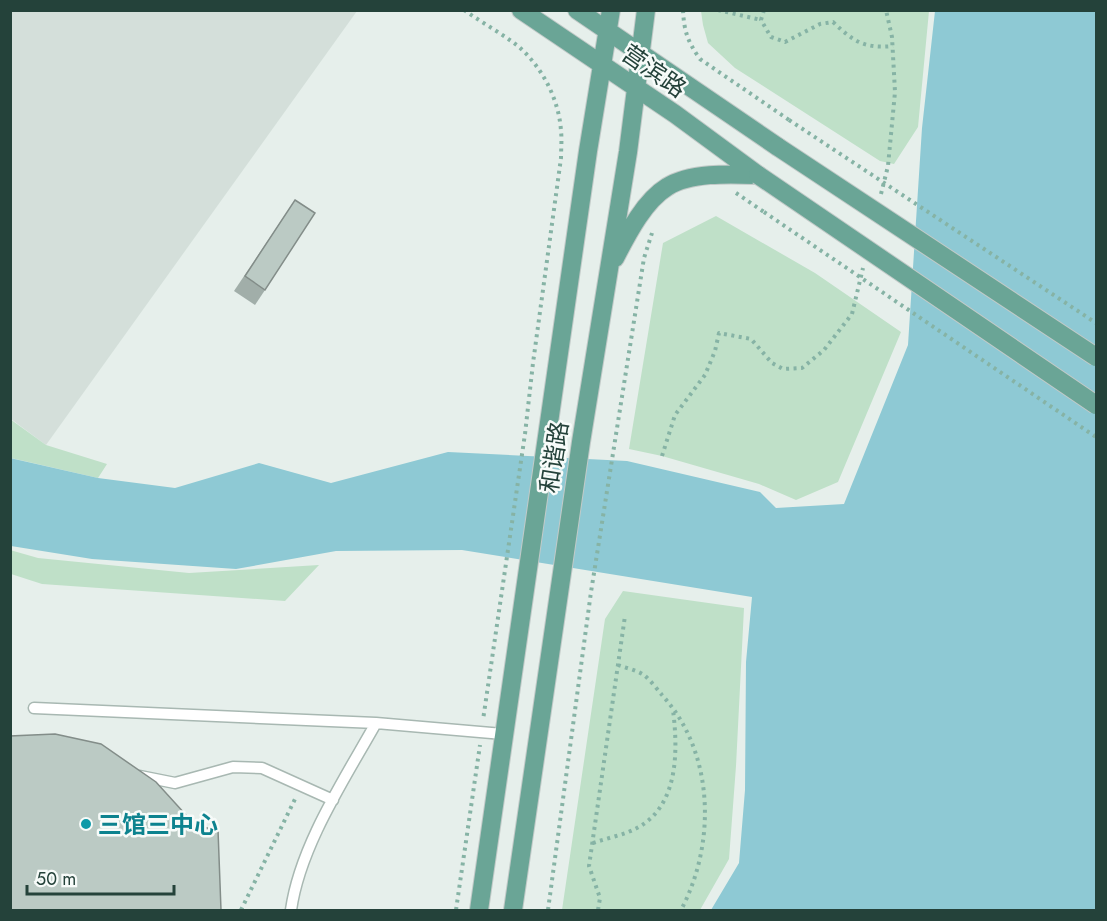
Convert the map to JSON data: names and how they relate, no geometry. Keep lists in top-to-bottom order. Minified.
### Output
{"streets":{"main road":["营滨路","和谐路"]},"crossings":[["营滨路","和谐路"]],"places":["三馆三中心"],"scale_bar":"50 m"}
